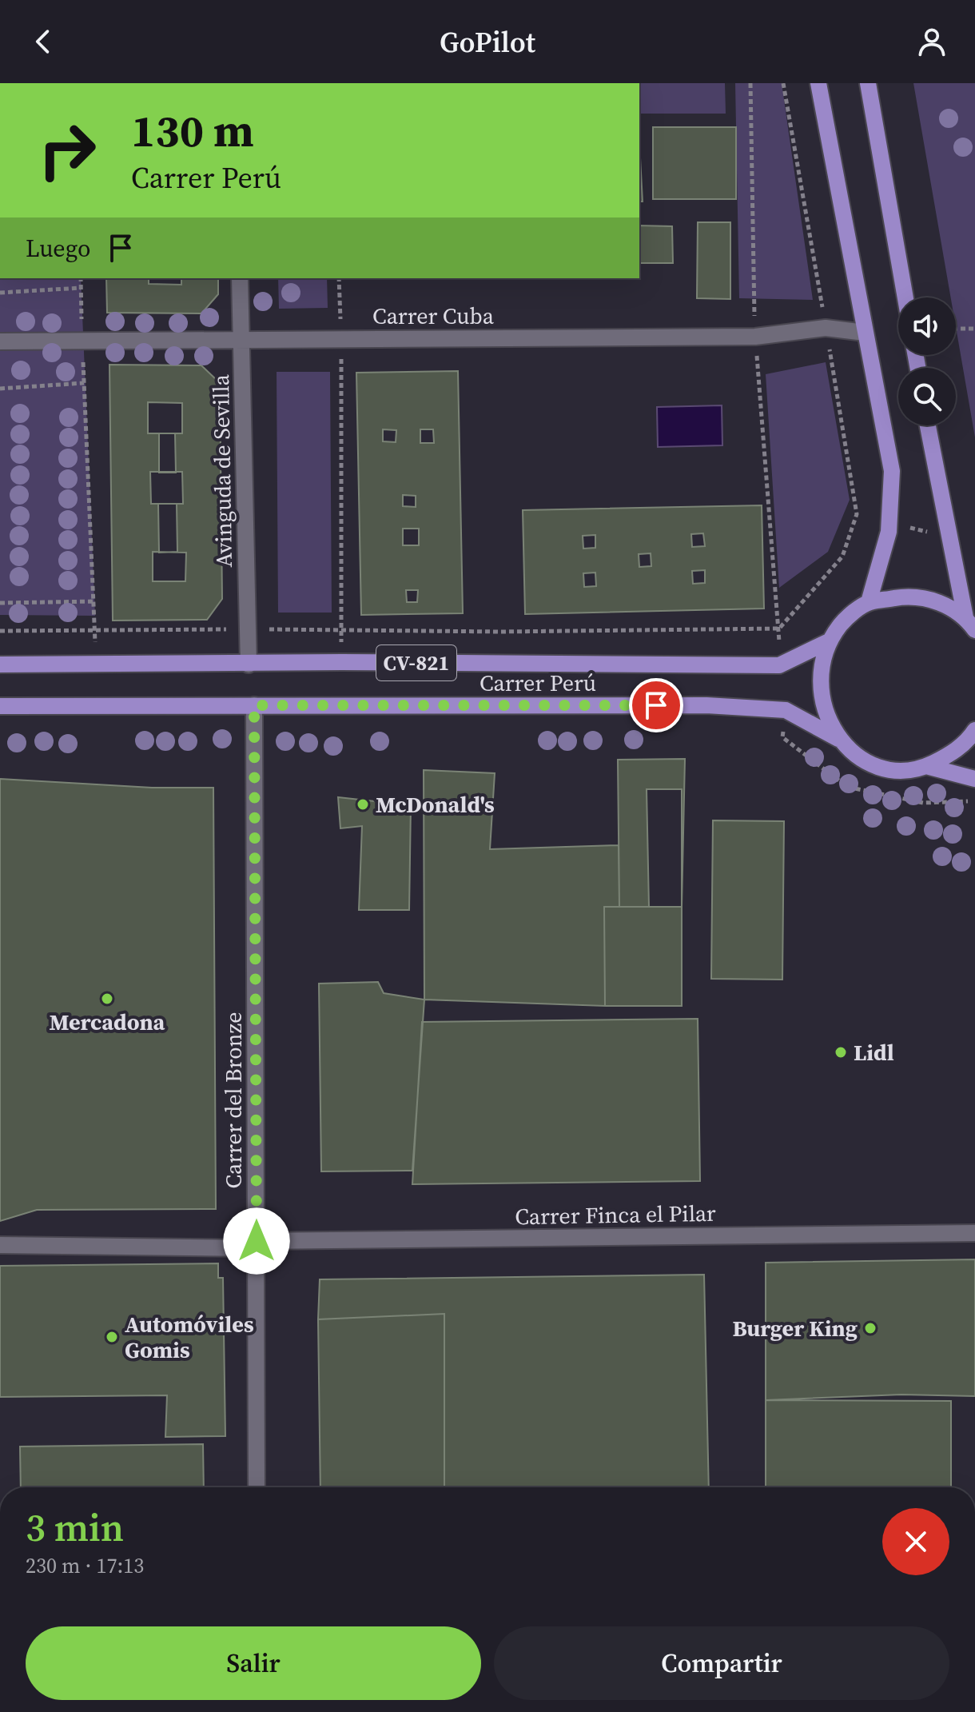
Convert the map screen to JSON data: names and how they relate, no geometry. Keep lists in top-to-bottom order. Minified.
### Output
{"streets":{"main road":["CV-821","Carrer Perú"],"street":["Carrer Cuba","Avinguda de Sevilla","Carrer del Bronze","Carrer Finca el Pilar"]},"crossings":[["Carrer Cuba","Avinguda de Sevilla"],["Avinguda de Sevilla","Carrer Perú"],["CV-821","Carrer Perú"],["Carrer Perú","Carrer del Bronze"],["Carrer del Bronze","Carrer Finca el Pilar"]],"places":["McDonald's","Mercadona","Lidl","Burger King","Automóviles Gomis"],"page":{"header":"GoPilot","turn":["130 m","Carrer Perú"],"then":"Luego","heading":["3 min","230 m · 17:13"],"buttons":["Salir","Compartir"]}}
